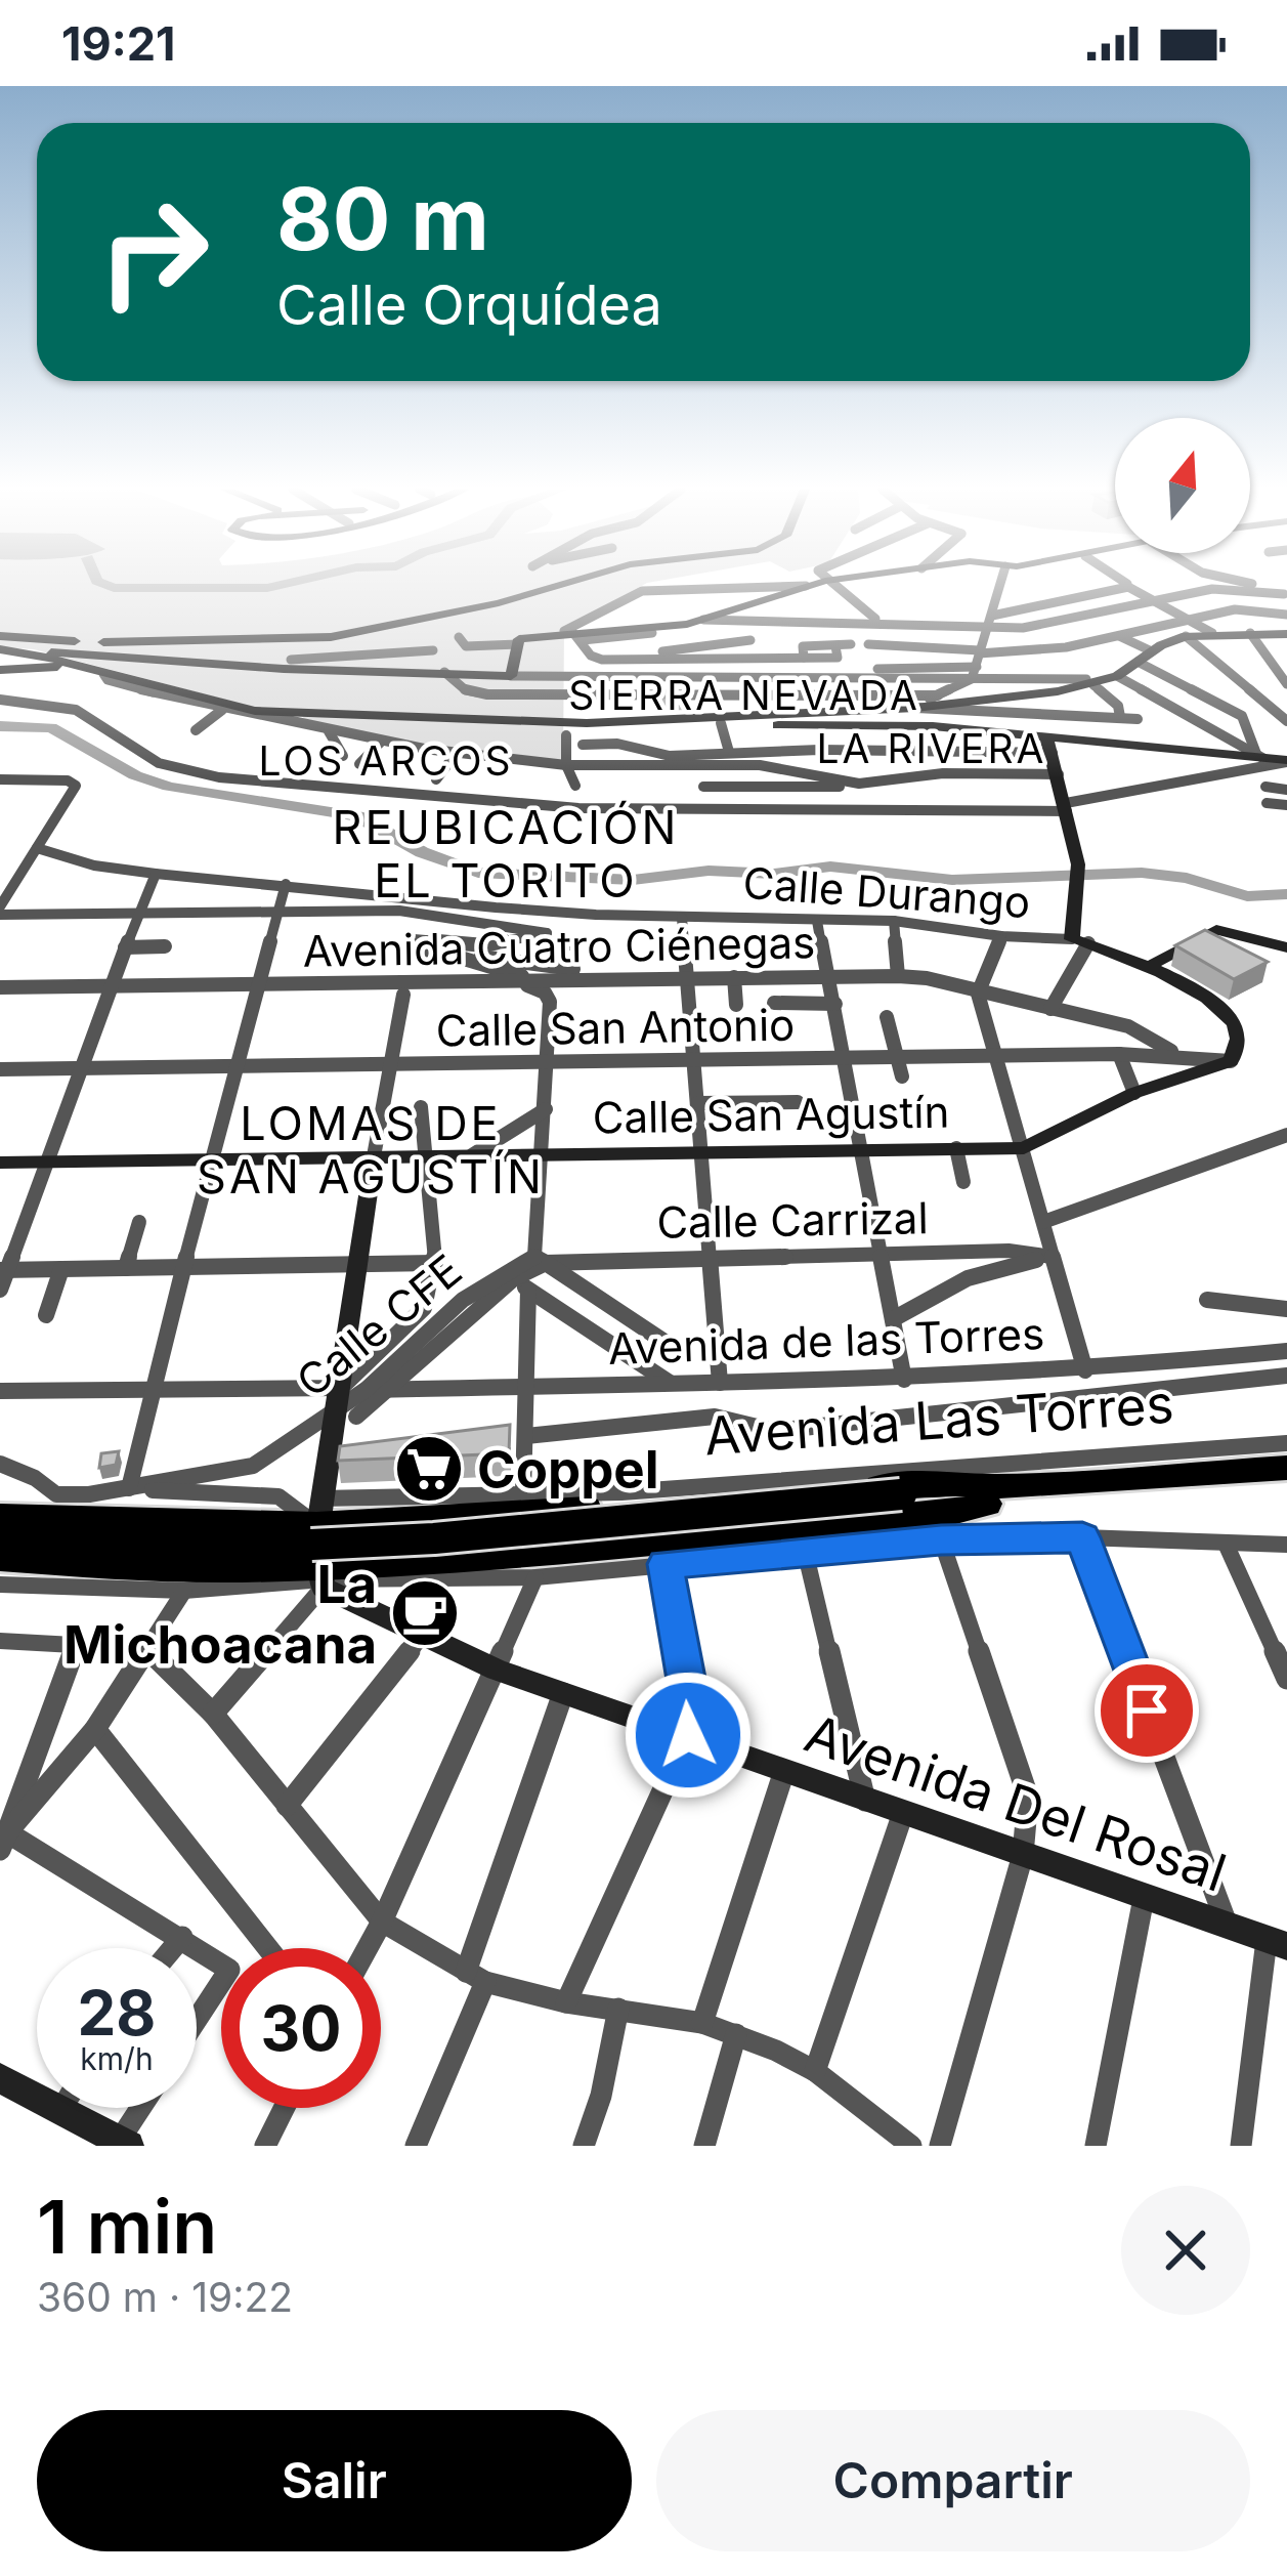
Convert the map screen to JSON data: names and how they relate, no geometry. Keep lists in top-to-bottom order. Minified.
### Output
{"streets":{"highway":["Avenida Las Torres"],"main road":["Calle Durango","Calle San Agustín","Avenida Del Rosal"],"street":["Avenida Cuatro Ciénegas","Calle San Antonio","Calle Carrizal","Calle CFE","Avenida de las Torres"]},"crossings":[["Calle Durango","Calle San Antonio"],["Calle Durango","Calle San Agustín"],["Avenida Cuatro Ciénegas","Calle San Antonio"],["Calle San Antonio","Calle San Agustín"],["Calle Carrizal","Calle CFE"],["Calle CFE","Avenida de las Torres"],["Calle CFE","Avenida Las Torres"]],"districts":["SIERRA NEVADA","LA RIVERA","LOS ARCOS","REUBICACIÓN EL TORITO","LOMAS DE SAN AGUSTÍN"],"places":{"supermarket":["Coppel"],"cafe":["La Michoacana"]},"north":"top","page":{"status":"19:21","turn":["80 m","Calle Orquídea"],"speed":"28 km/h","limit":"30","heading":["1 min","360 m · 19:22"],"buttons":["Salir","Compartir"]}}
